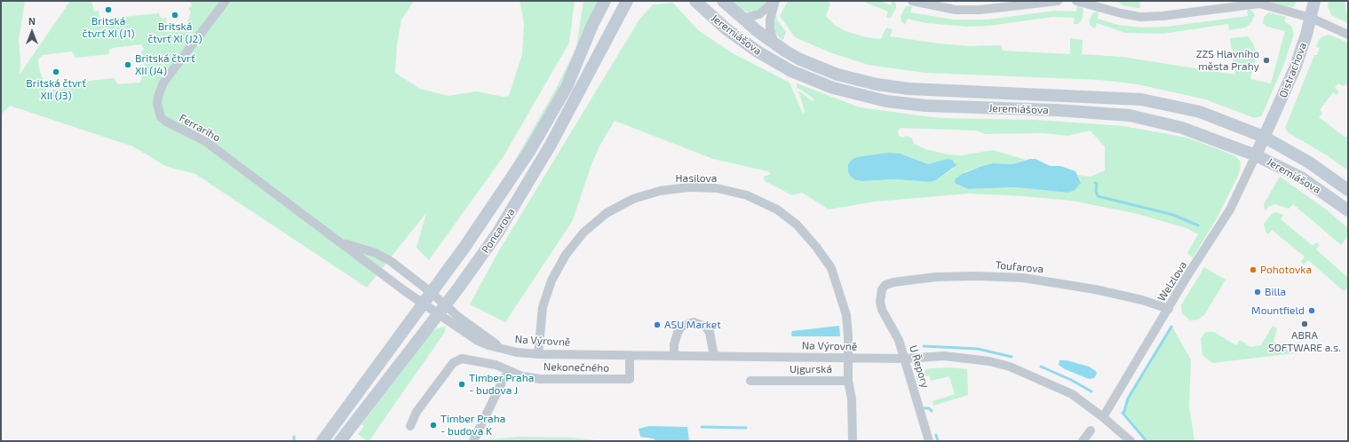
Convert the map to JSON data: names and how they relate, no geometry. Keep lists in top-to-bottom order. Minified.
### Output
{"streets":{"main road":["Jeremiášova","Oistrachova","Poncarova"],"street":["Ferrariho","Hasilova","Toufarova","Welzlova","Na Výrovně","U Řepory","Nekonečného","Ujgurská"]},"crossings":[["Jeremiášova","Oistrachova"],["Jeremiášova","Welzlova"],["Oistrachova","Welzlova"],["Ferrariho","Poncarova"],["Ferrariho","Na Výrovně"],["Hasilova","Na Výrovně"],["Hasilova","Ujgurská"],["Poncarova","Na Výrovně"],["Toufarova","Welzlova"],["Toufarova","U Řepory"],["Welzlova","Na Výrovně"],["Na Výrovně","U Řepory"],["Na Výrovně","Nekonečného"],["Na Výrovně","Ujgurská"]],"places":["Britská čtvrť XI (J1)","Britská čtvrť XI (J2)","ZZS Hlavního města Prahy","Britská čtvrť XII (J4)","Britská čtvrť XII (J3)","Pohotovka","Billa","Mountfield","ABRA SOFTWARE a.s.","ASU Market","Timber Praha - budova J","Timber Praha - budova K"],"north":"top"}
